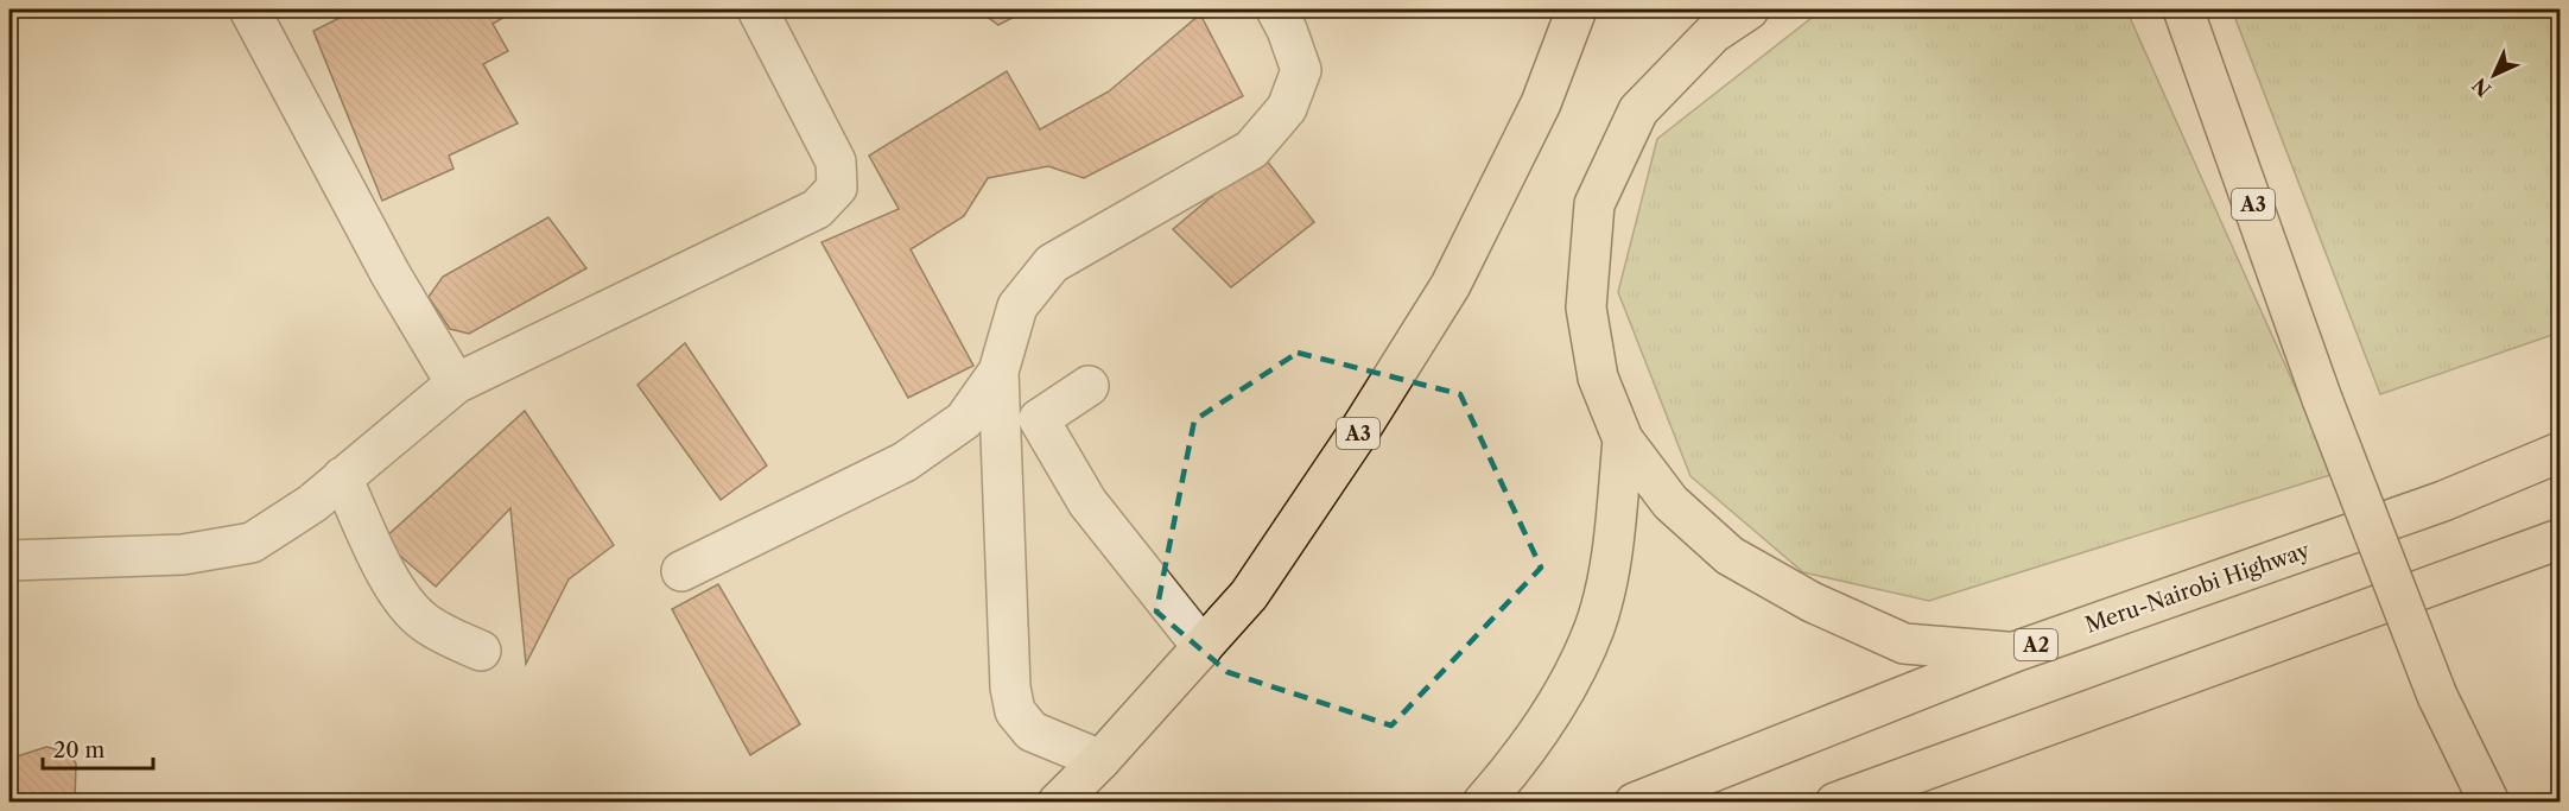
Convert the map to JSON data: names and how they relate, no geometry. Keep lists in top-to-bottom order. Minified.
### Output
{"streets":{"highway":["A3","Meru-Nairobi Highway","A2"]},"scale_bar":"20 m","north":"bottom left"}
